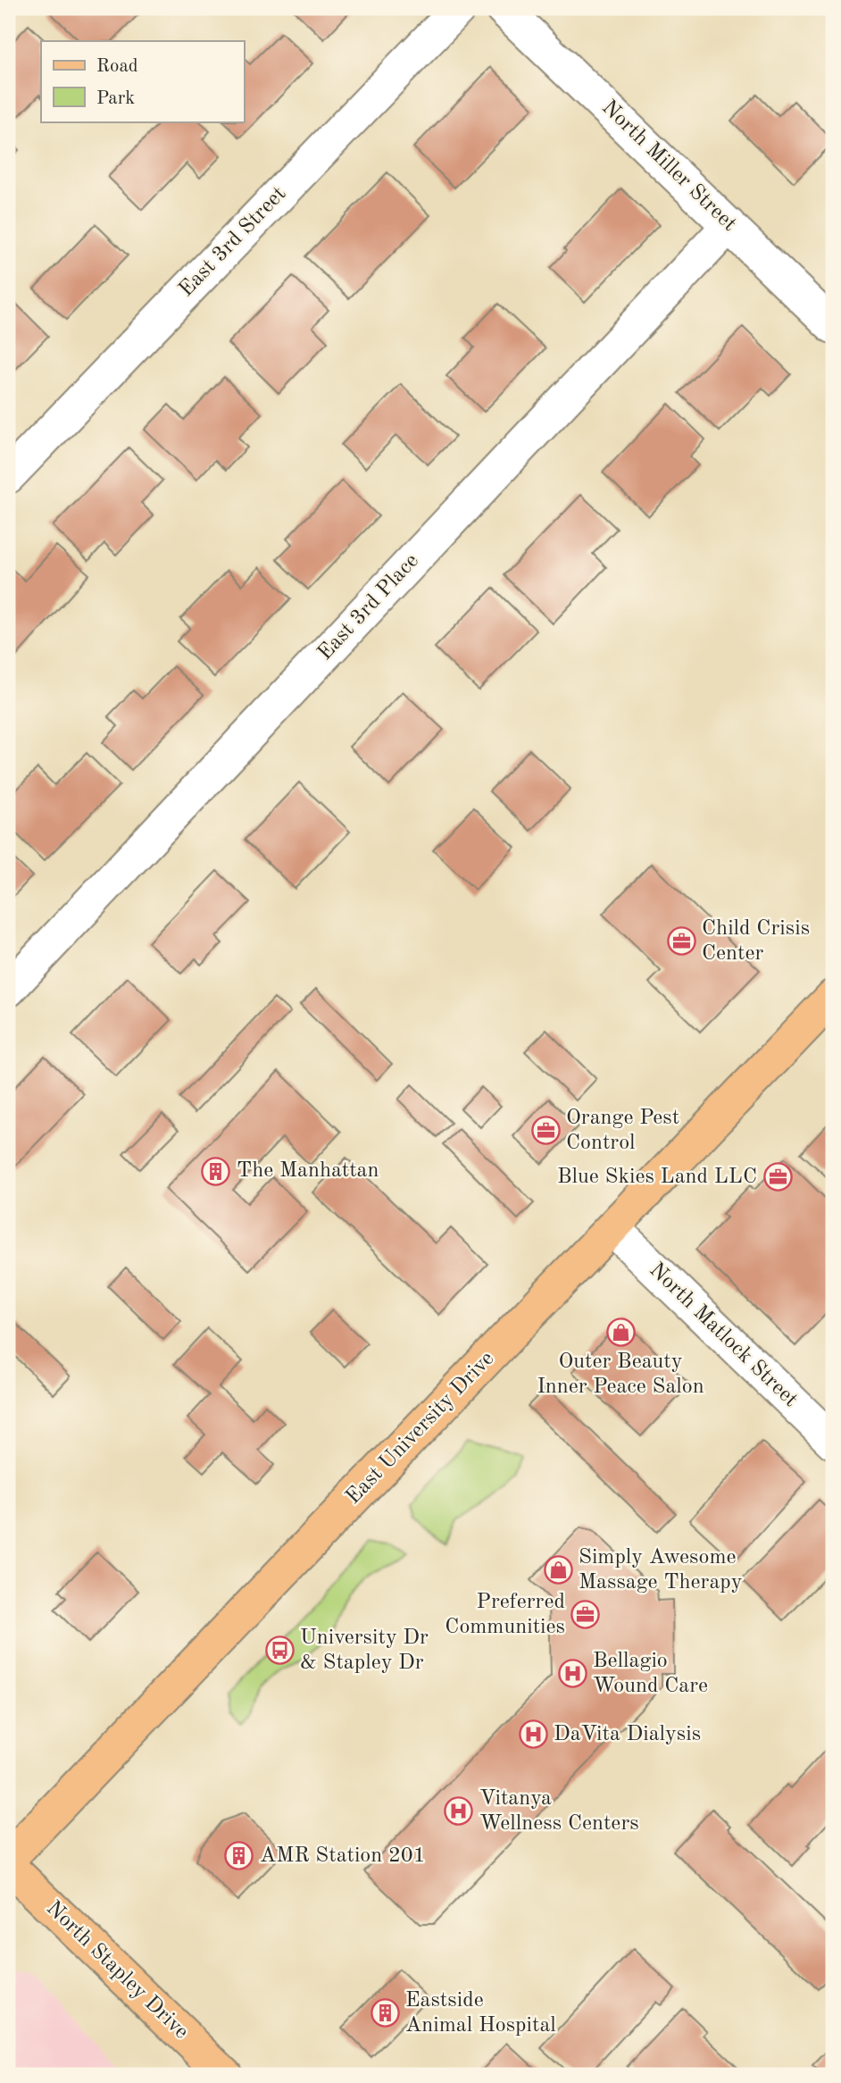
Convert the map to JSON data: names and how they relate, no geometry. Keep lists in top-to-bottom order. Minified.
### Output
{"streets":{"main road":["East University Drive","North Stapley Drive"],"street":["North Miller Street","East 3rd Street","East 3rd Place","North Matlock Street"]},"crossings":[["North Miller Street","East 3rd Place"],["North Matlock Street","East University Drive"]],"places":{"office":["Child Crisis Center","Orange Pest Control","Blue Skies Land LLC","Preferred Communities"],"building":["The Manhattan","AMR Station 201","Eastside Animal Hospital"],"shop":["Outer Beauty Inner Peace Salon","Simply Awesome Massage Therapy"],"bus stop":["University Dr & Stapley Dr"],"hospital":["Bellagio Wound Care","DaVita Dialysis","Vitanya Wellness Centers"]},"legend":["Road","Park"]}
